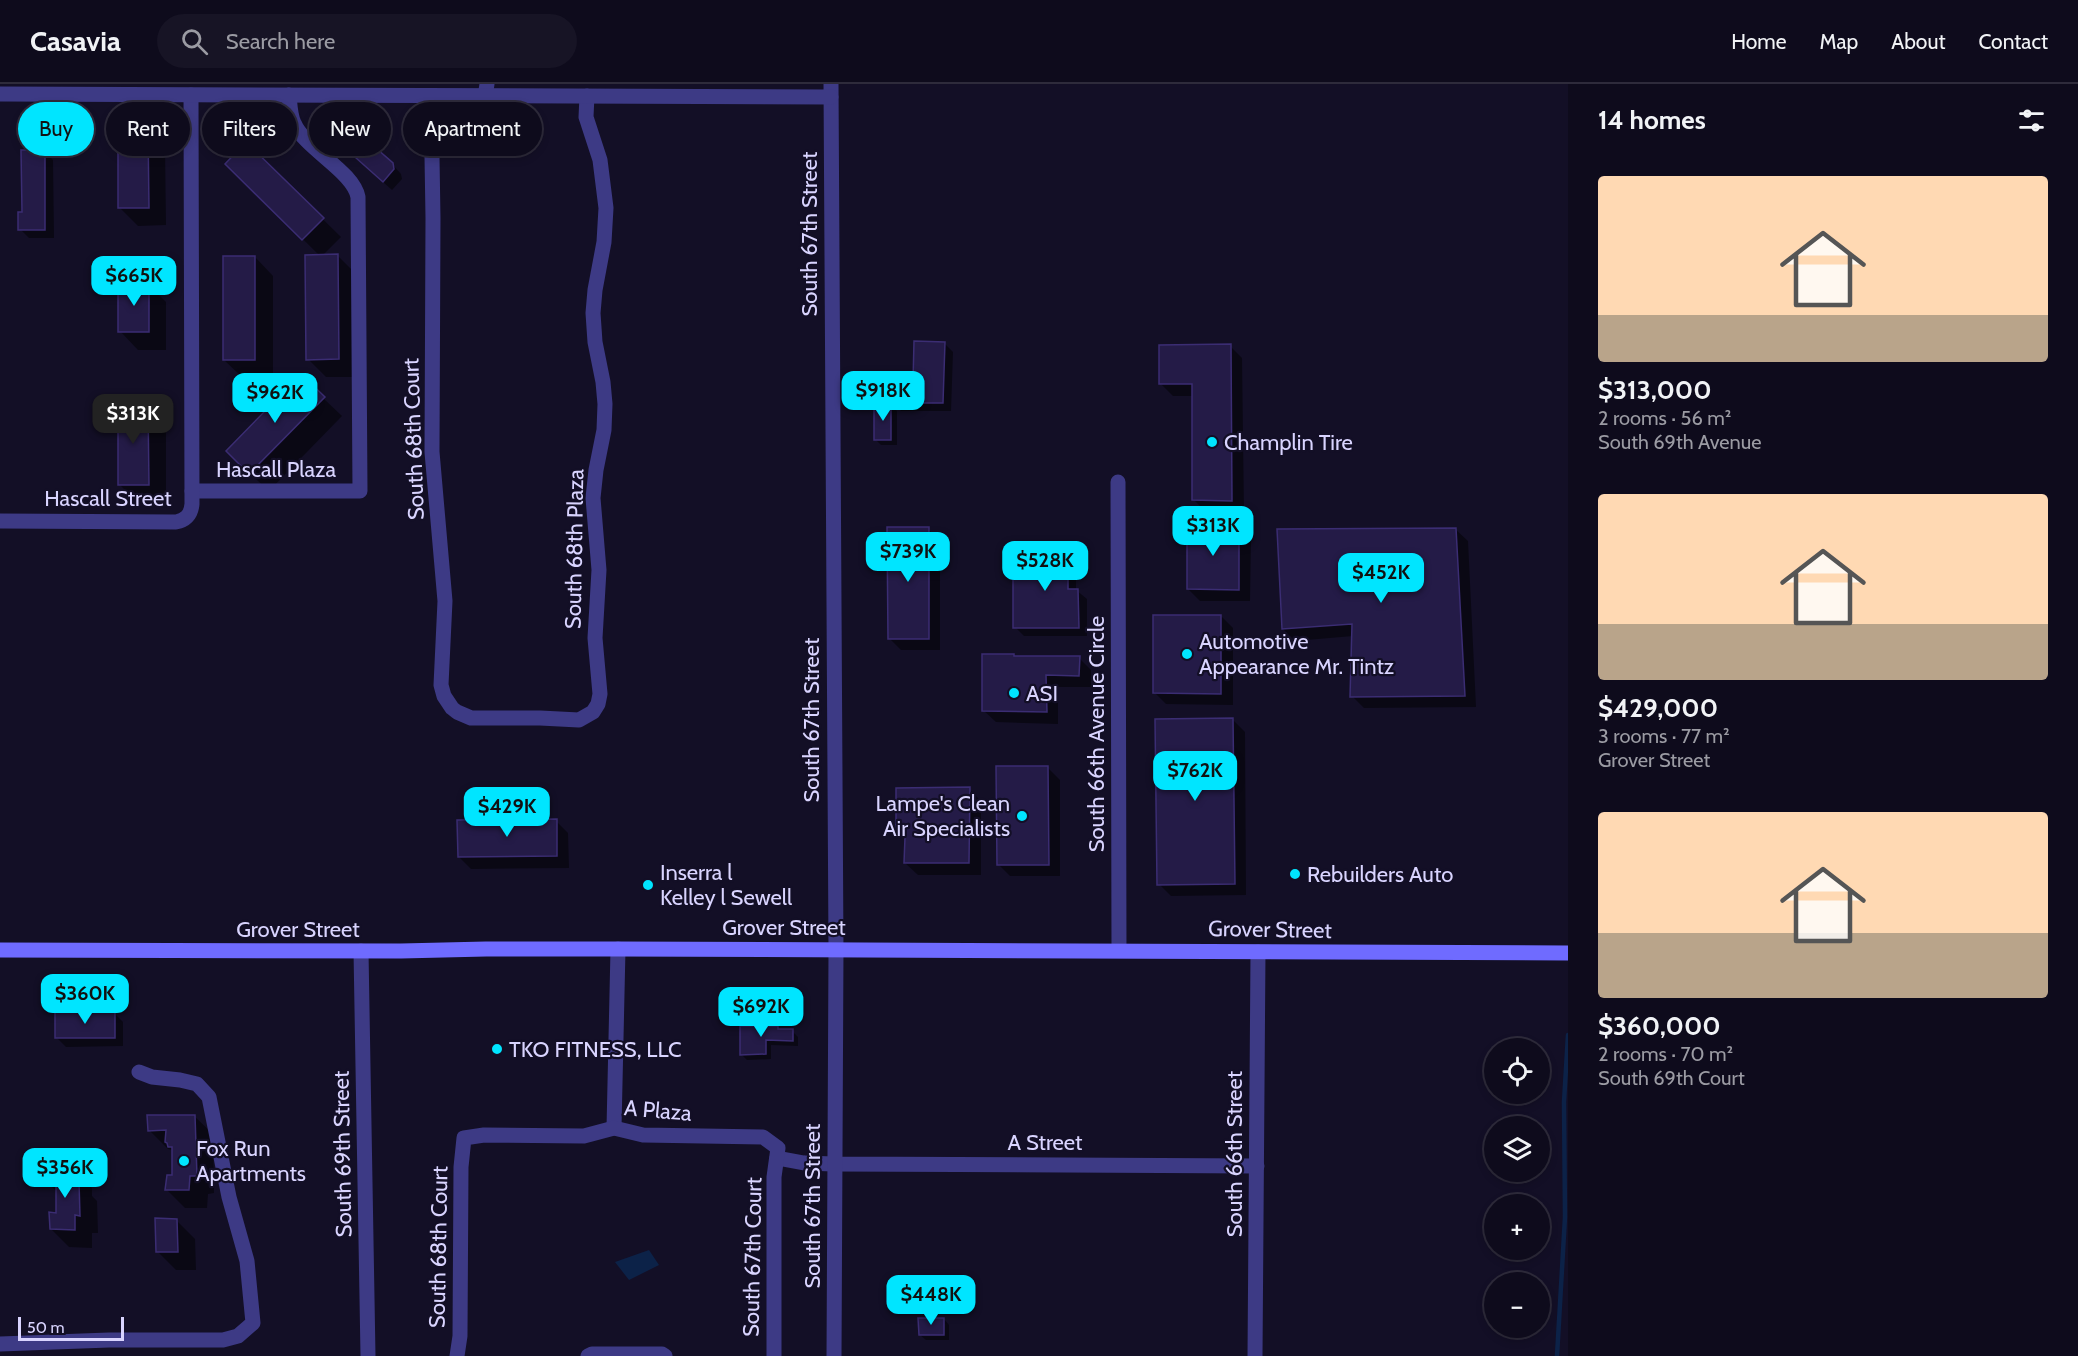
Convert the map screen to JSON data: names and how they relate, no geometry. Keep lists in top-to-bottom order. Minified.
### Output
{"streets":{"main road":["Grover Street"],"street":["South 67th Street","South 68th Court","Hascall Plaza","Hascall Street","South 68th Plaza","South 66th Avenue Circle","A Plaza","A Street","South 69th Street","South 66th Street","South 67th Court"]},"crossings":[["South 67th Street","Grover Street"],["South 67th Street","A Street"],["South 68th Court","South 68th Plaza"],["South 68th Court","A Plaza"],["Hascall Plaza","Hascall Street"],["South 66th Avenue Circle","Grover Street"],["Grover Street","South 69th Street"],["Grover Street","South 66th Street"],["A Plaza","South 67th Court"],["A Street","South 66th Street"]],"places":["Champlin Tire","Automotive Appearance Mr. Tintz","ASI","Lampe's Clean Air Specialists","Rebuilders Auto","Inserra l Kelley l Sewell","TKO FITNESS, LLC","Fox Run Apartments"],"scale_bar":"50 m","page":{"header":"Casavia","search":"Search here","nav":["Home","Map","About","Contact"],"heading":"14 homes","chip":["Buy","Rent","Filters","New","Apartment"],"list":[{"name":"$313,000","note":"2 rooms · 56 m² · South 69th Avenue"},{"name":"$429,000","note":"3 rooms · 77 m² · Grover Street"},{"name":"$360,000","note":"2 rooms · 70 m² · South 69th Court"}],"price":["$665K","$918K","$962K","$313K","$313K","$739K","$528K","$452K","$762K","$429K","$360K","$692K","$356K","$448K"],"map_buttons":["+","−"],"scale":"50 m"}}
